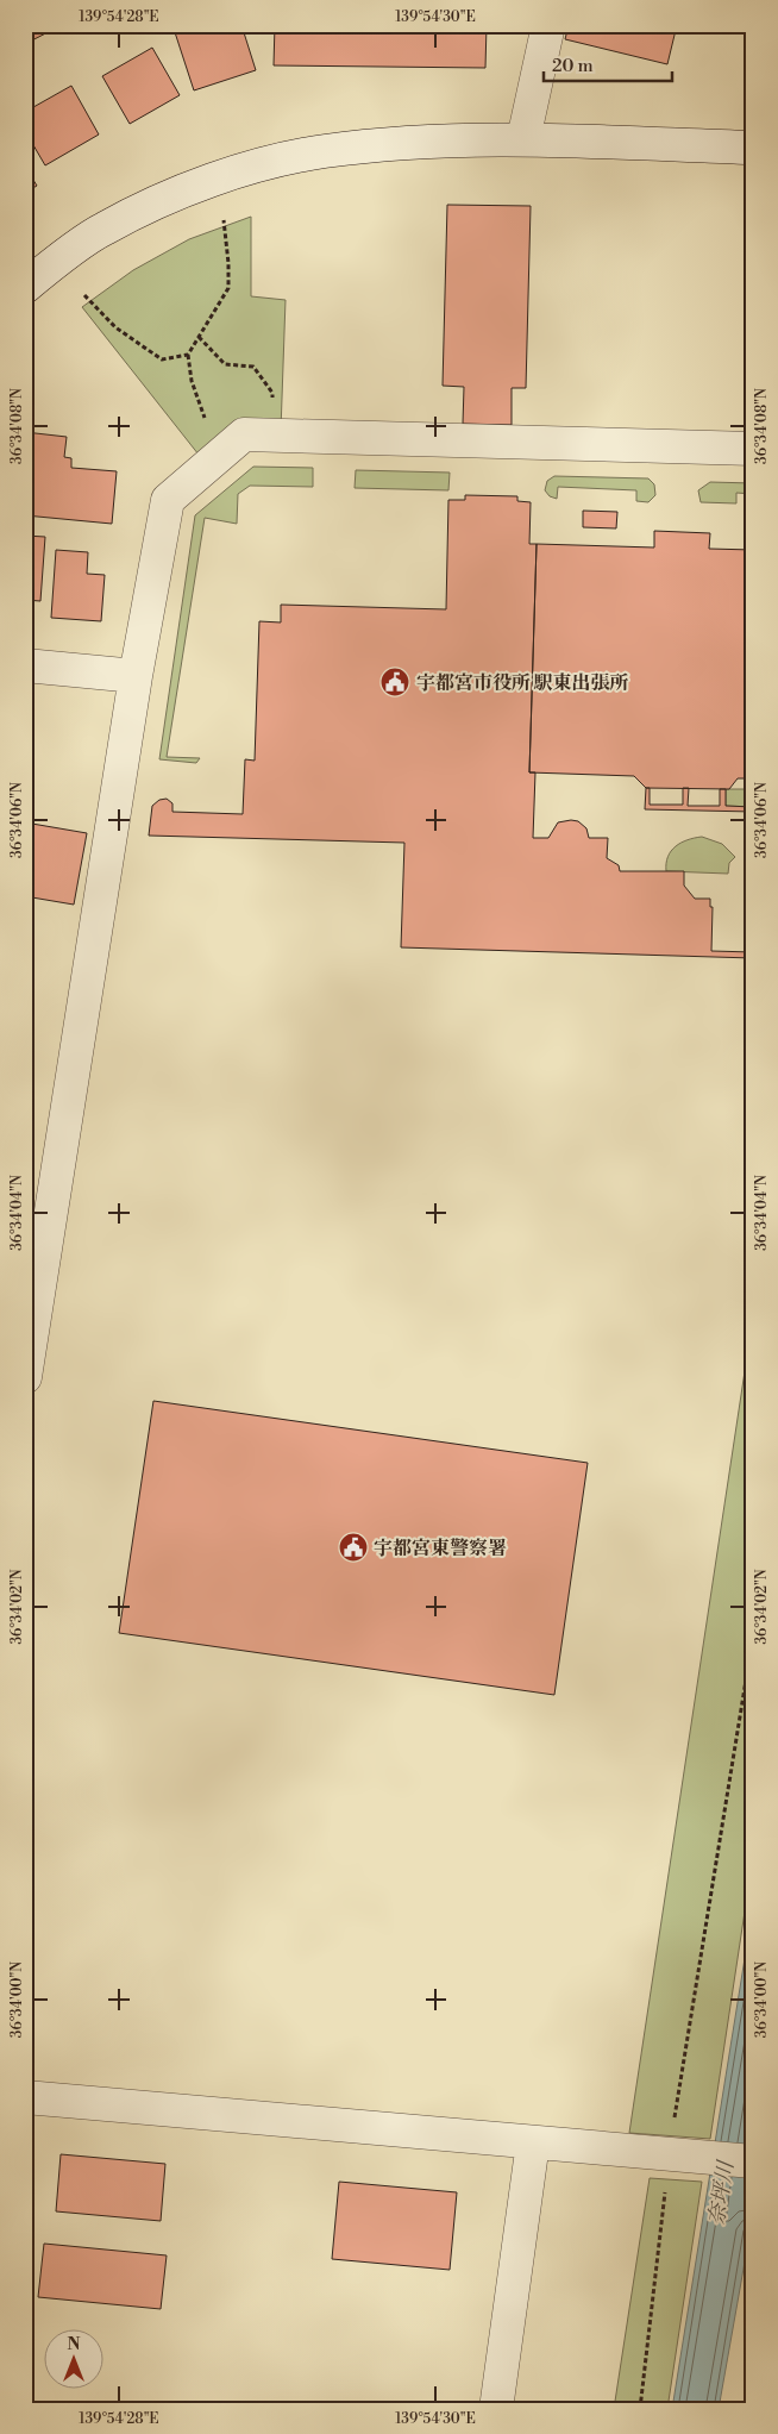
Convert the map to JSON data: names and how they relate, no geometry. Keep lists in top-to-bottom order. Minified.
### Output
{"water":["奈坪川"],"places":{"public building":["宇都宮市役所 駅東出張所","宇都宮東警察署"]},"scale_bar":"20 m","north":"top","coordinates":["139°54'28\"E","139°54'30\"E","36°34'08\"N","36°34'06\"N","36°34'04\"N","36°34'02\"N","36°34'00\"N"]}
